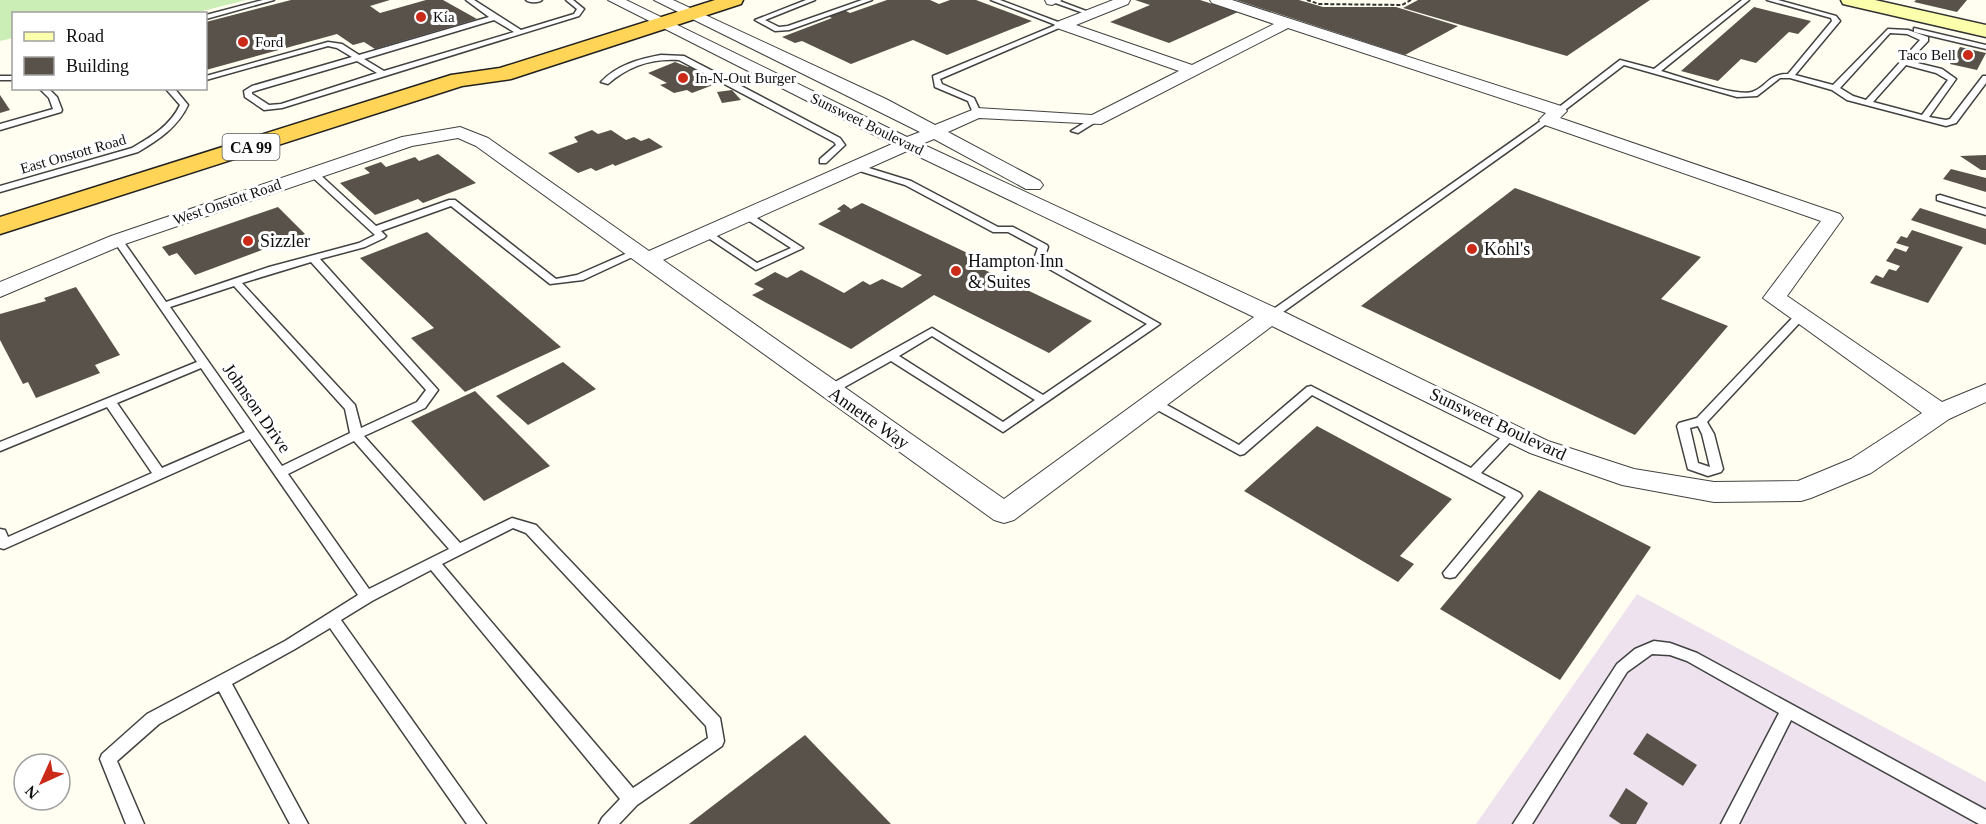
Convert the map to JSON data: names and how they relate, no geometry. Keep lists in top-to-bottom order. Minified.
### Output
{"streets":{"highway":["CA 99"],"street":["Sunsweet Boulevard","West Onstott Road","Annette Way"],"lane":["East Onstott Road","Johnson Drive"]},"crossings":[["Sunsweet Boulevard","CA 99"],["Sunsweet Boulevard","Annette Way"],["West Onstott Road","Johnson Drive"],["West Onstott Road","Annette Way"]],"places":["Kia","Ford","Taco Bell","In-N-Out Burger","Sizzler","Kohl's","Hampton Inn & Suites"],"legend":["Road","Building"],"north":"bottom left"}
